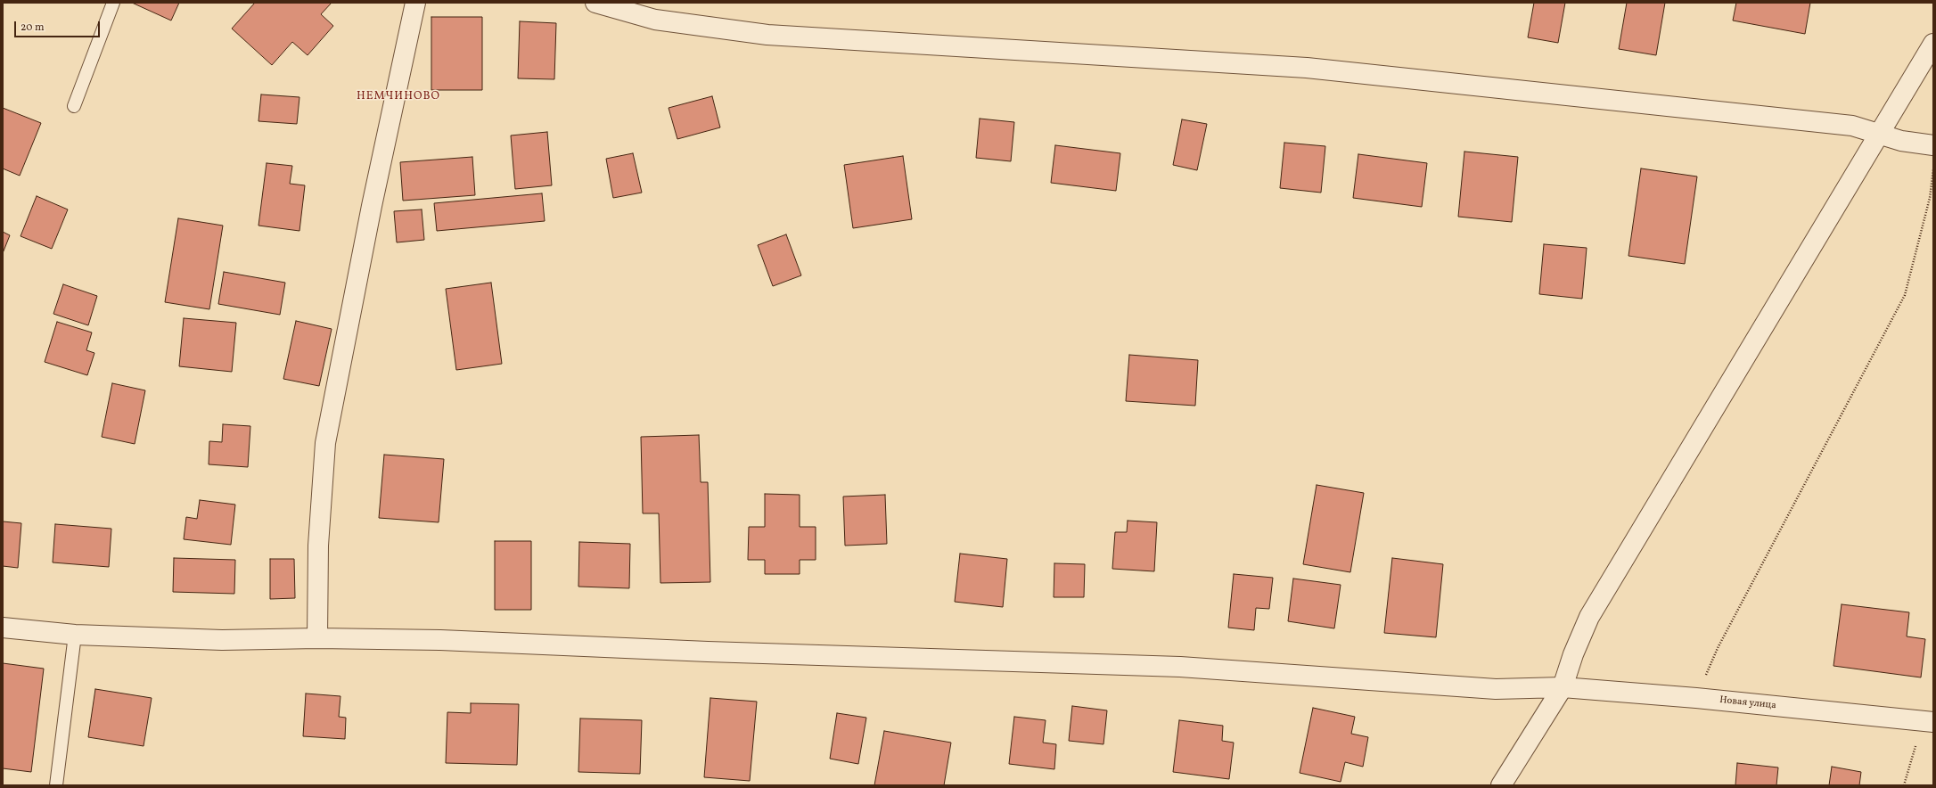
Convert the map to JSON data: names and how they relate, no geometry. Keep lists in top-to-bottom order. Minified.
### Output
{"streets":{"street":["Новая улица"]},"districts":["НЕМЧИНОВО"],"scale_bar":"20 m"}
